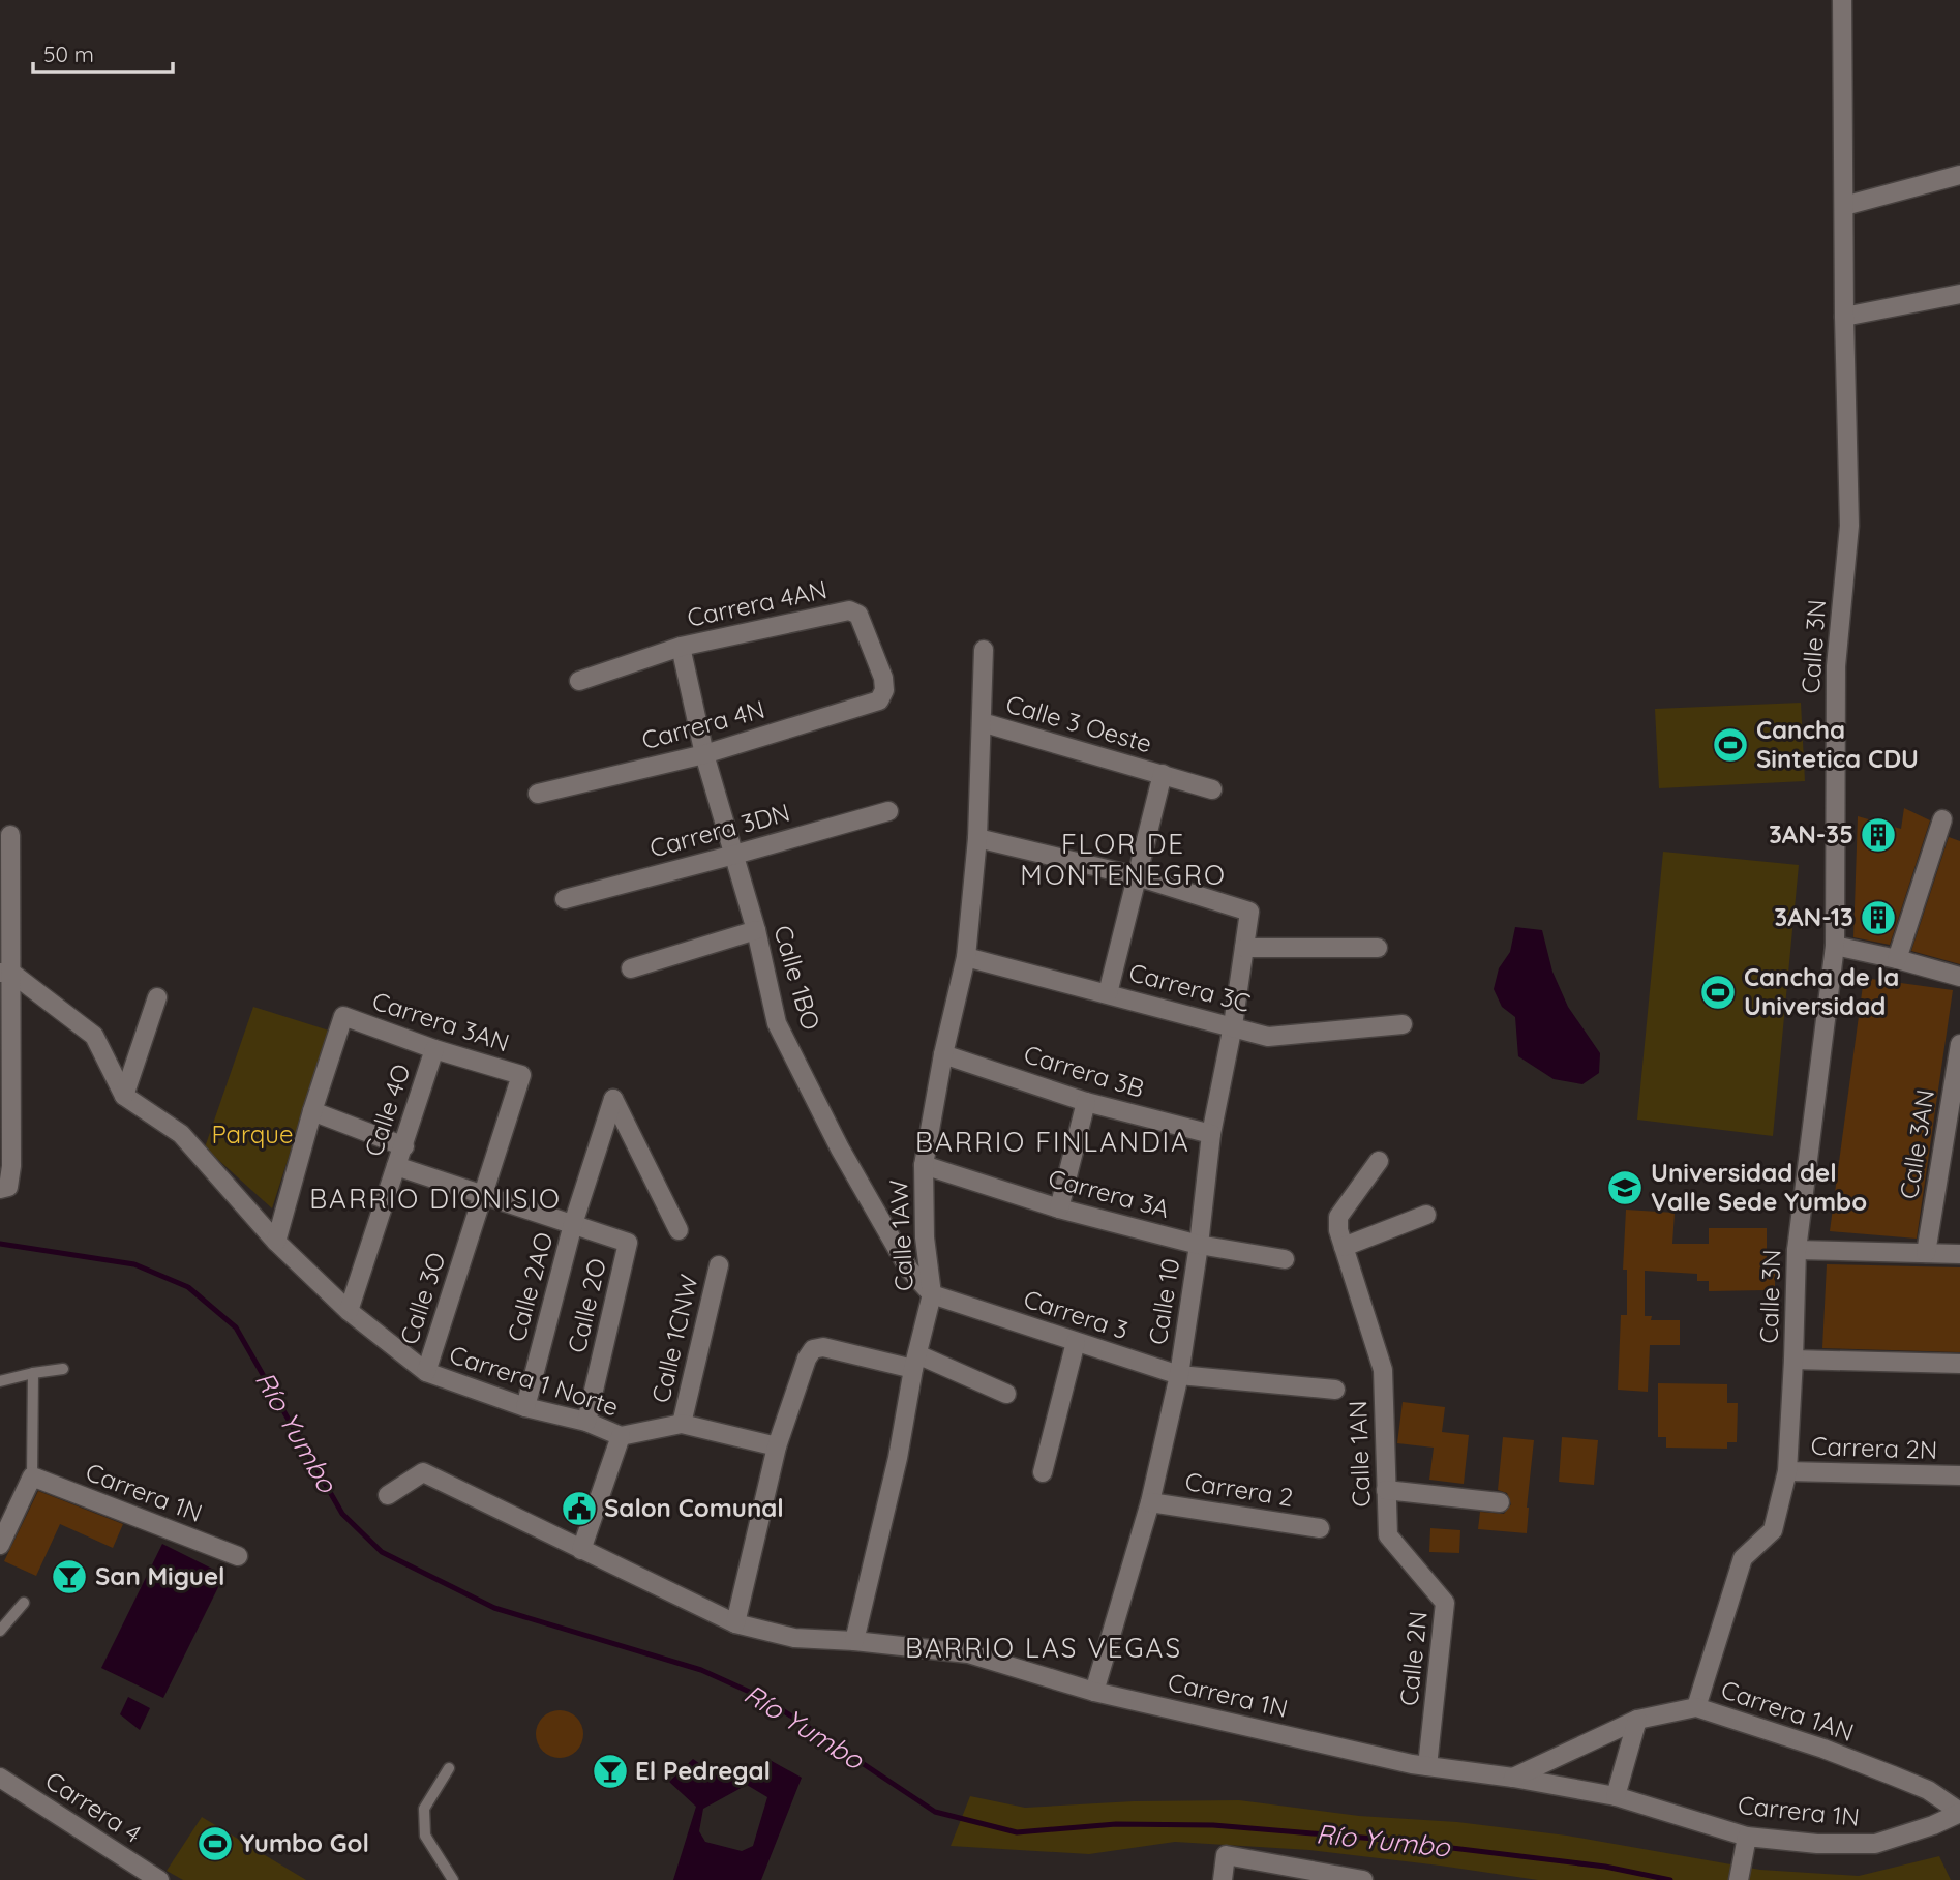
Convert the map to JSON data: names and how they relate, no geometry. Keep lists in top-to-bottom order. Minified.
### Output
{"streets":{"street":["Carrera 4AN","Calle 3N","Calle 3 Oeste","Carrera 4N","Carrera 3DN","Calle 1BO","Carrera 3C","Carrera 3AN","Carrera 3B","Calle 4O","Calle 3AN","Carrera 3A","Calle 1AW","Calle 2AO","Calle 3O","Calle 10","Calle 2O","Carrera 3","Calle 1CNW","Carrera 1 Norte","Carrera 2N","Calle 1AN","Carrera 2","Carrera 1N","Calle 2N","Carrera 1AN","Carrera 4"]},"crossings":[["Carrera 4AN","Carrera 4N"],["Carrera 4AN","Calle 1BO"],["Calle 3N","Carrera 2N"],["Calle 3N","Carrera 1AN"],["Calle 3 Oeste","Calle 1AW"],["Carrera 4N","Calle 1BO"],["Carrera 3DN","Calle 1BO"],["Calle 1BO","Calle 1AW"],["Calle 1BO","Carrera 3"],["Carrera 3C","Calle 1AW"],["Carrera 3C","Calle 10"],["Carrera 3AN","Calle 4O"],["Carrera 3AN","Calle 3O"],["Carrera 3B","Calle 1AW"],["Carrera 3B","Calle 10"],["Calle 4O","Carrera 1 Norte"],["Carrera 3A","Calle 1AW"],["Carrera 3A","Calle 10"],["Calle 1AW","Carrera 3"],["Calle 1AW","Carrera 1N"],["Calle 2AO","Calle 2O"],["Calle 2AO","Carrera 1 Norte"],["Calle 3O","Carrera 1 Norte"],["Calle 10","Carrera 3"],["Calle 10","Carrera 2"],["Calle 10","Carrera 1N"],["Calle 2O","Carrera 1 Norte"],["Carrera 1 Norte","Carrera 1N"],["Calle 1AN","Calle 2N"],["Carrera 1N","Calle 2N"],["Carrera 1N","Carrera 1AN"]],"districts":["FLOR DE MONTENEGRO","BARRIO FINLANDIA","BARRIO DIONISIO","BARRIO LAS VEGAS"],"water":["Río Yumbo"],"parks":["Parque"],"places":{"sports":["Cancha Sintetica CDU","Cancha de la Universidad","Yumbo Gol"],"building":["3AN-35","3AN-13"],"school or university":["Universidad del Valle Sede Yumbo"],"public building":["Salon Comunal"],"bar":["San Miguel","El Pedregal"]},"scale_bar":"50 m"}
